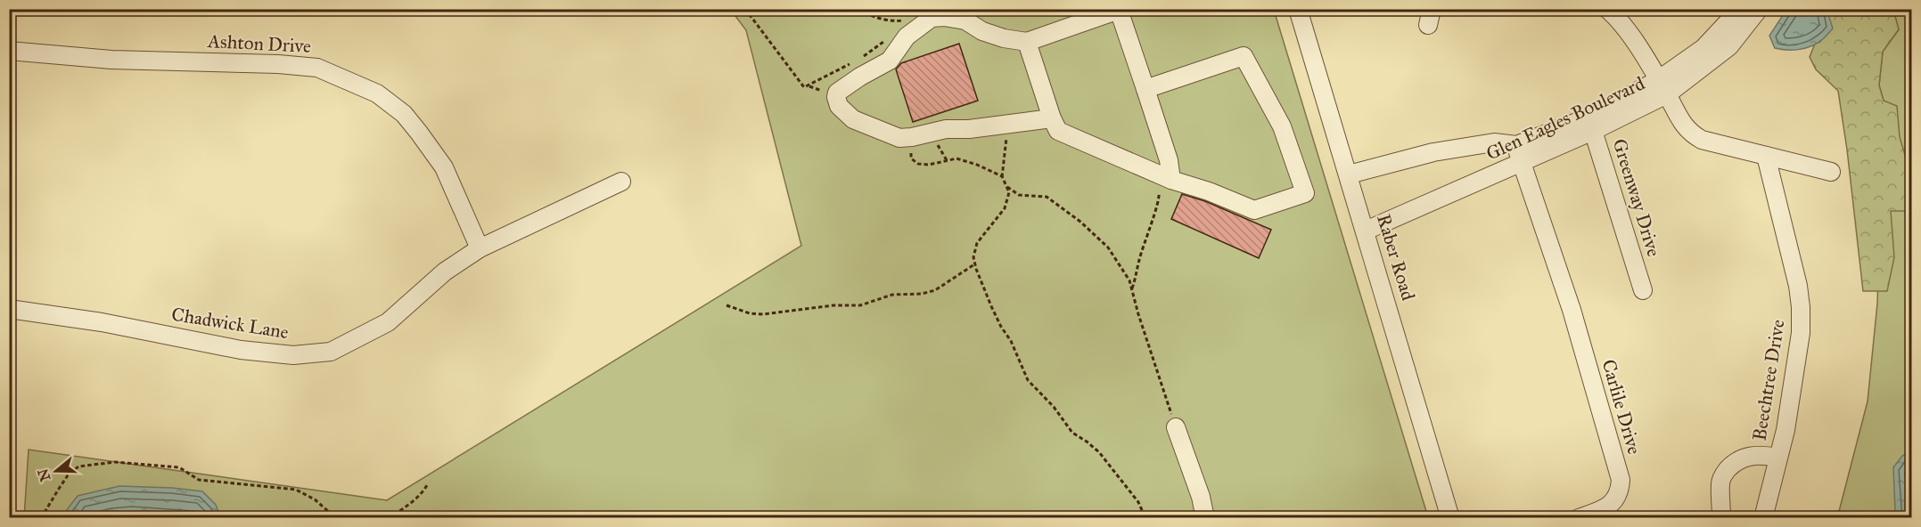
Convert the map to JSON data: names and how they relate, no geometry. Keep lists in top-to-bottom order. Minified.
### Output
{"streets":{"street":["Ashton Drive","Glen Eagles Boulevard","Greenway Drive","Raber Road","Chadwick Lane","Beechtree Drive","Carlile Drive"]},"crossings":[["Ashton Drive","Chadwick Lane"],["Glen Eagles Boulevard","Greenway Drive"],["Glen Eagles Boulevard","Raber Road"],["Glen Eagles Boulevard","Carlile Drive"]],"north":"left"}
